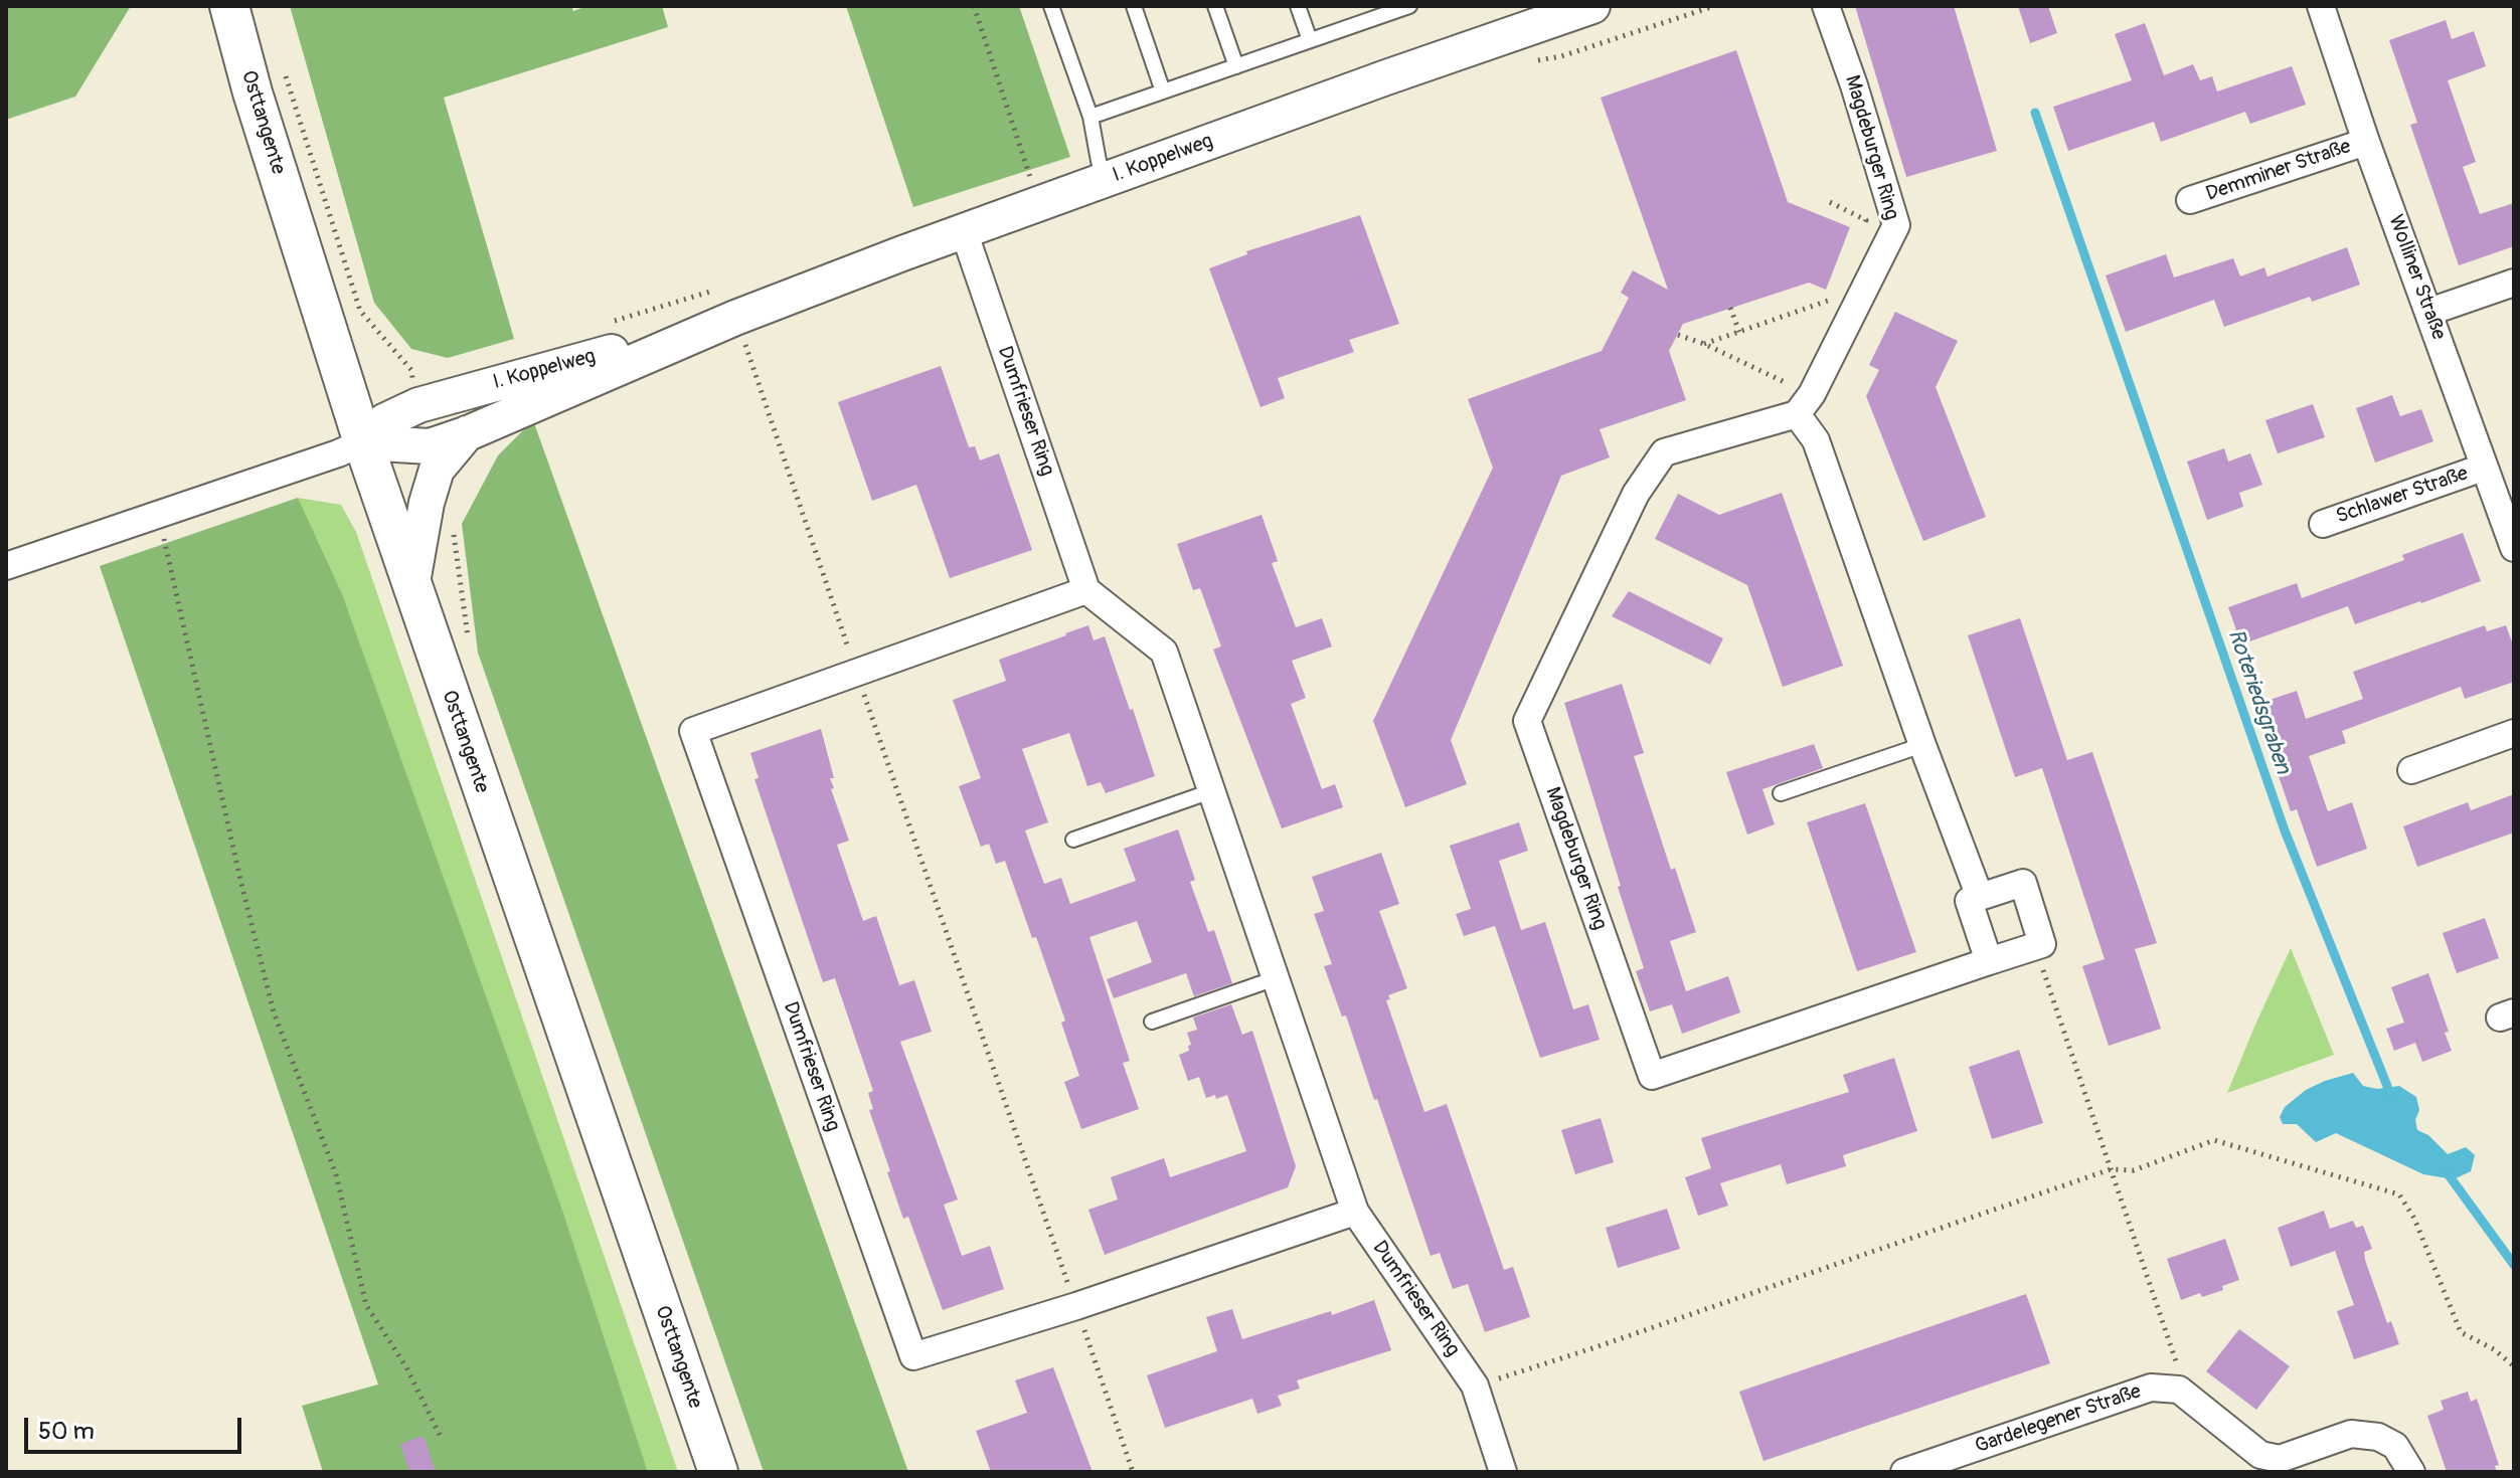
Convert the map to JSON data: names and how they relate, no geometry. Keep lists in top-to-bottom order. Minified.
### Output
{"streets":{"main road":["Osttangente"],"street":["Magdeburger Ring","I. Koppelweg","Demminer Straße","Wolliner Straße","Dumfrieser Ring","Schlawer Straße","Gardelegener Straße"]},"crossings":[["Osttangente","I. Koppelweg"],["I. Koppelweg","Dumfrieser Ring"],["Demminer Straße","Wolliner Straße"],["Wolliner Straße","Schlawer Straße"]],"water":["Roteriedsgraben"],"scale_bar":"50 m"}
